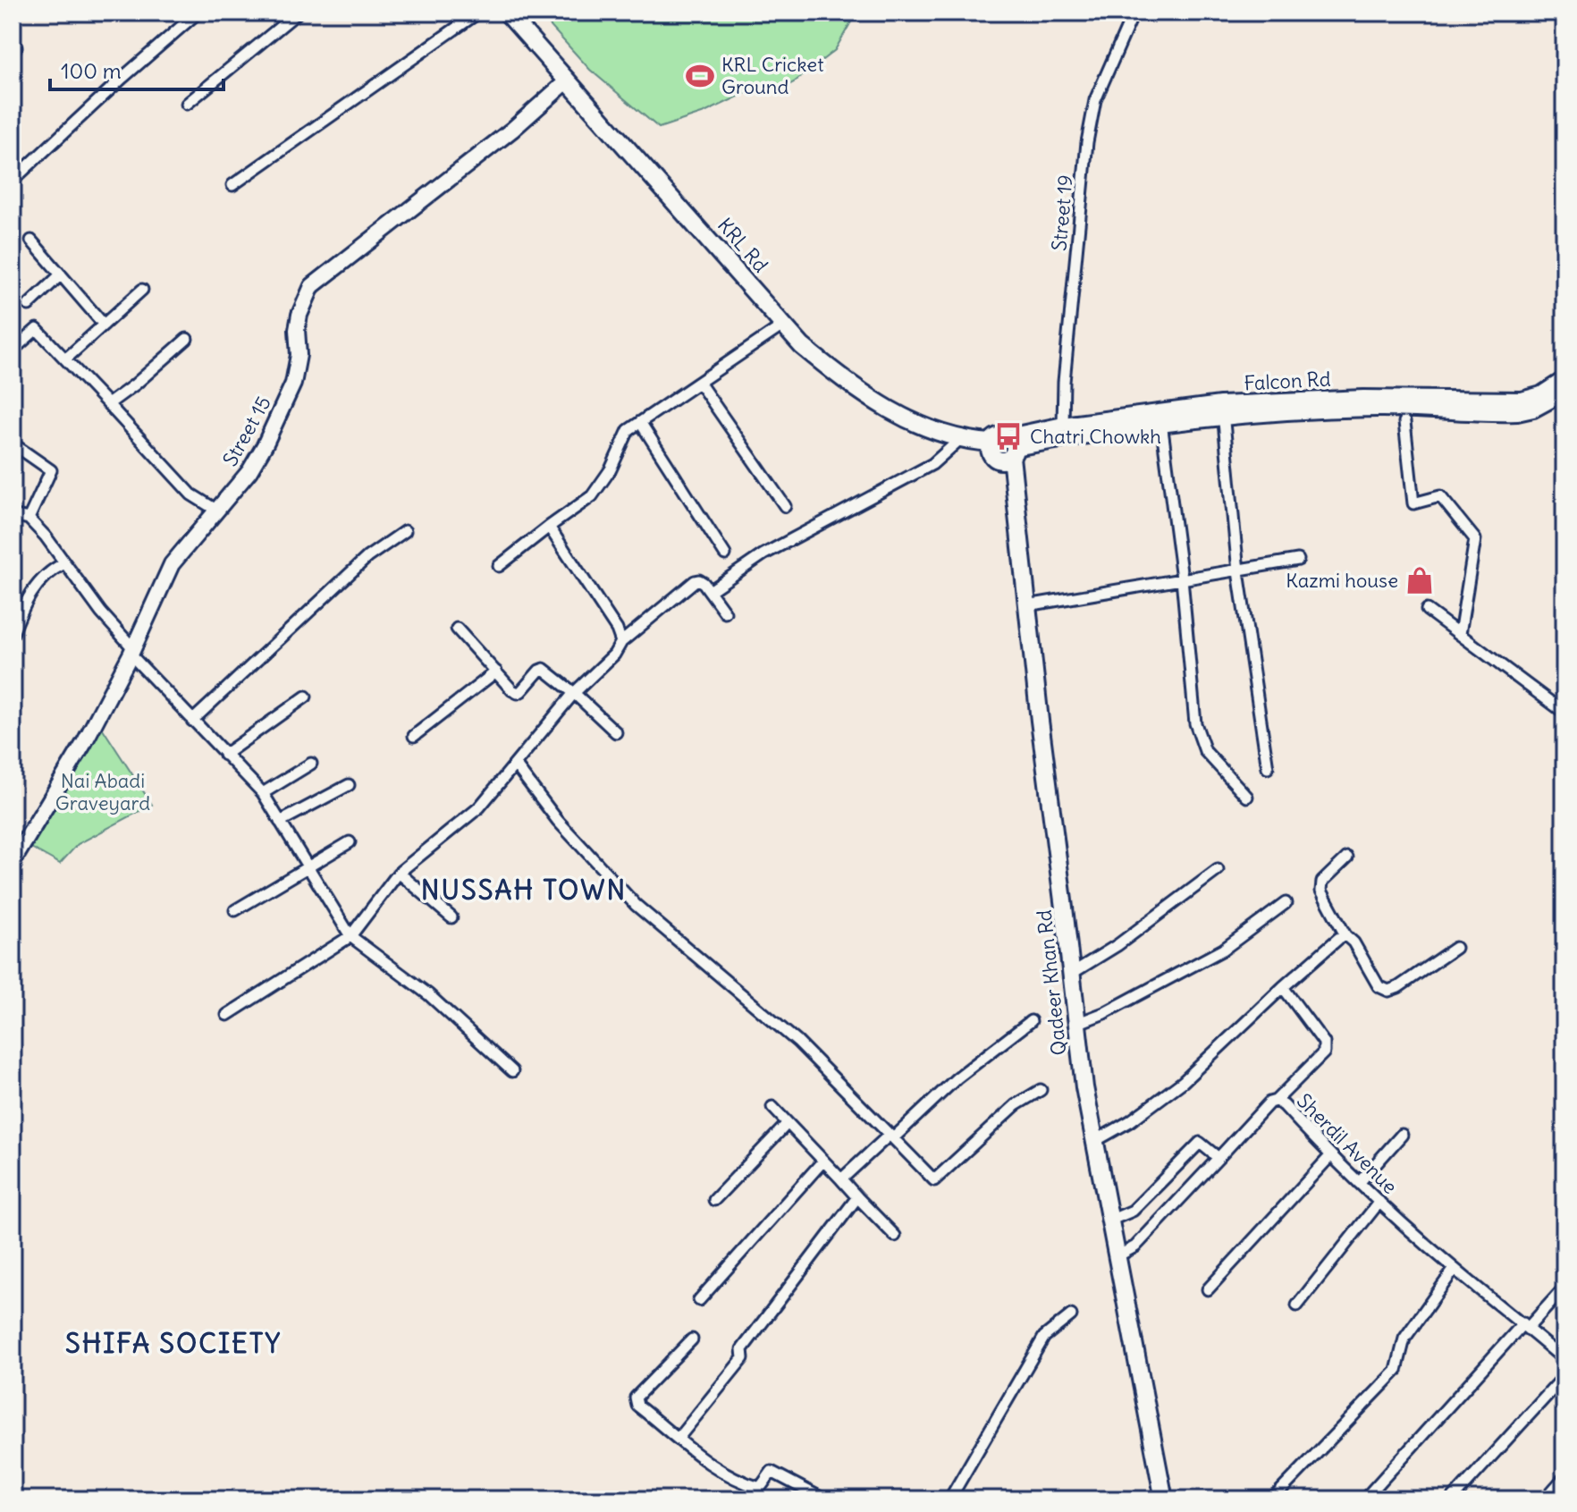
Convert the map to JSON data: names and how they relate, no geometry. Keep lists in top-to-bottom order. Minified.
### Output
{"streets":{"main road":["KRL Rd","Qadeer Khan Rd"],"street":["Street 19","Falcon Rd","Street 15","Sherdil Avenue"]},"crossings":[["Street 19","Falcon Rd"],["KRL Rd","Falcon Rd"],["KRL Rd","Street 15"],["KRL Rd","Qadeer Khan Rd"],["Falcon Rd","Qadeer Khan Rd"],["Qadeer Khan Rd","Sherdil Avenue"]],"districts":["NUSSAH TOWN","SHIFA SOCIETY"],"parks":["Nai Abadi Graveyard"],"places":{"sports":["KRL Cricket Ground"],"bus stop":["Chatri Chowkh"],"shop":["Kazmi house"]},"scale_bar":"100 m"}
